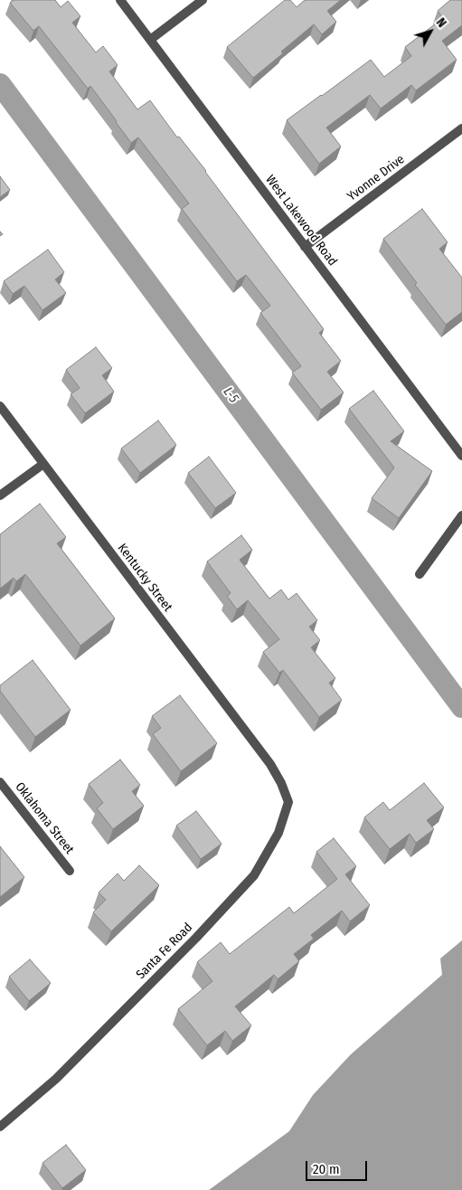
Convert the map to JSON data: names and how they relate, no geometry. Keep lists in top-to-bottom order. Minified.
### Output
{"streets":{"street":["Yvonne Drive","West Lakewood Road","Kentucky Street","Oklahoma Street","Santa Fe Road"]},"crossings":[["Yvonne Drive","West Lakewood Road"],["Kentucky Street","Santa Fe Road"]],"water":["L-5"],"scale_bar":"20 m","north":"top right"}
